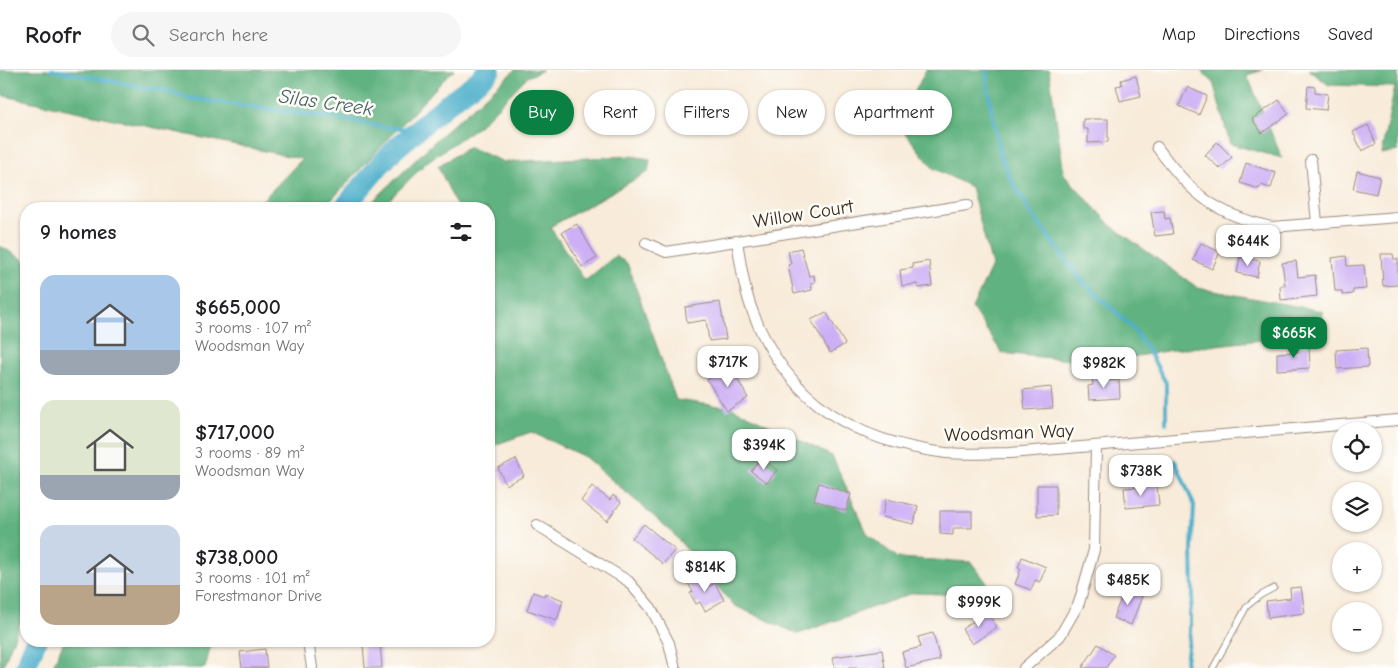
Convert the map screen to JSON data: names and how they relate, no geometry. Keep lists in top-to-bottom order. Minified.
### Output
{"streets":{"street":["Willow Court","Woodsman Way"]},"crossings":[["Willow Court","Woodsman Way"]],"water":["Silas Creek"],"page":{"header":"Roofr","search":"Search here","nav":["Map","Directions","Saved"],"chip":["Buy","Rent","Filters","New","Apartment"],"heading":"9 homes","price":["$644K","$665K","$717K","$982K","$394K","$738K","$814K","$485K","$999K"],"list":[{"name":"$665,000","note":"3 rooms · 107 m² · Woodsman Way"},{"name":"$717,000","note":"3 rooms · 89 m² · Woodsman Way"},{"name":"$738,000","note":"3 rooms · 101 m² · Forestmanor Drive"}],"map_buttons":["+","−"]}}
